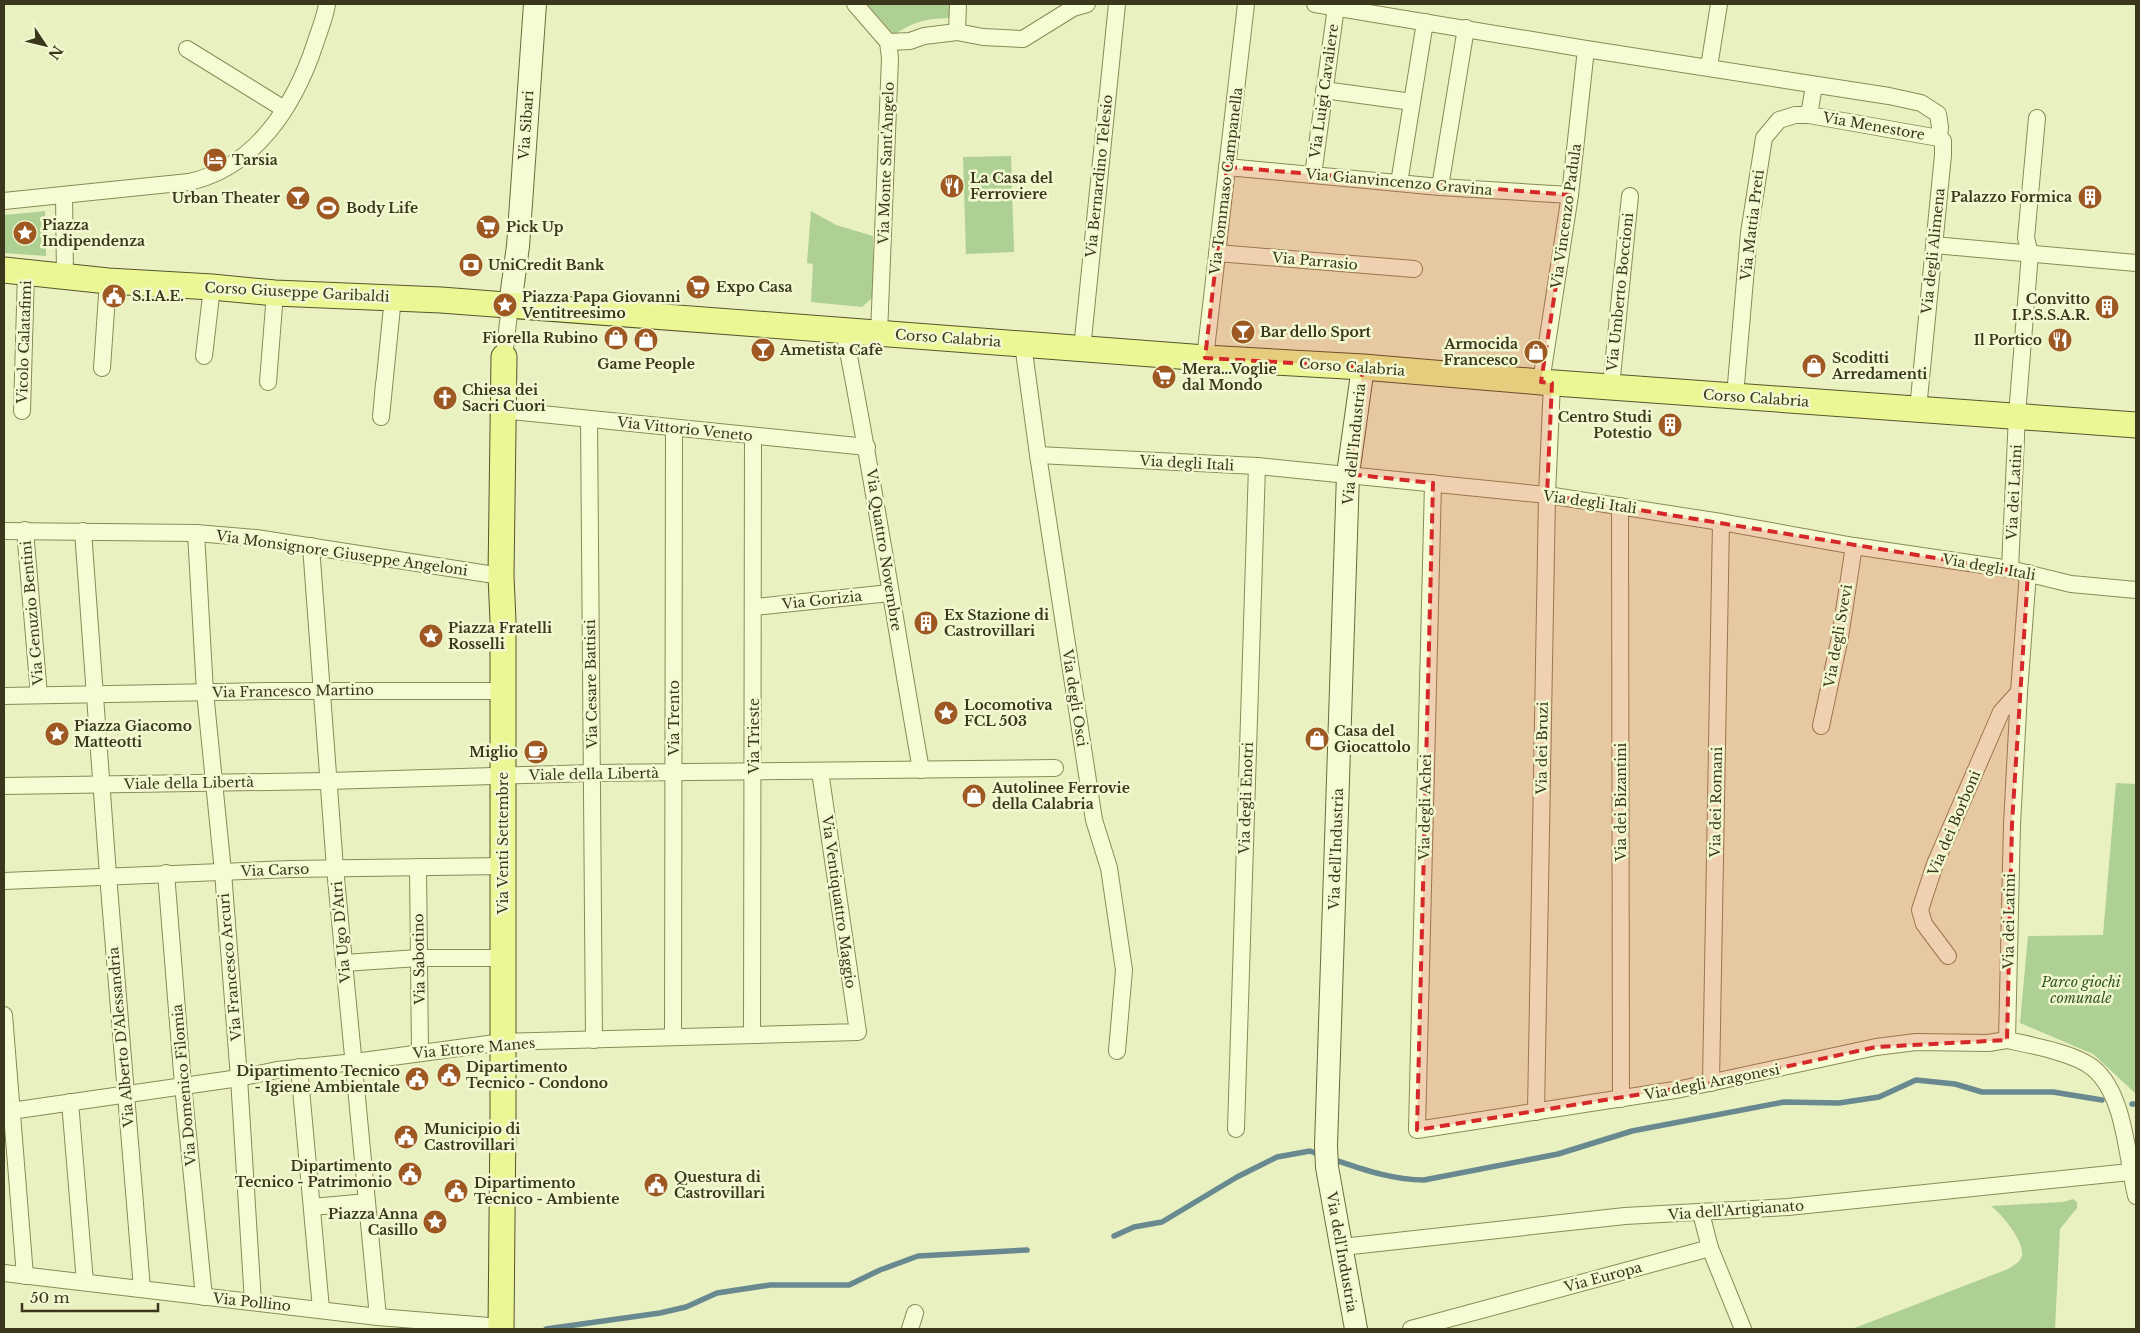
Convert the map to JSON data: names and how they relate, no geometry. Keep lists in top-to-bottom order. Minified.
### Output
{"streets":{"main road":["Corso Giuseppe Garibaldi","Corso Calabria","Via Venti Settembre"],"street":["Via Luigi Cavaliere","Via Sibari","Via Menestore","Via Monte Sant'Angelo","Via Bernardino Telesio","Via Tommaso Campanella","Via Gianvincenzo Gravina","Via Vincenzo Padula","Via Mattia Preti","Via degli Alimena","Via Parrasio","Via Umberto Boccioni","Vicolo Calatafimi","Via Vittorio Veneto","Via dell'Industria","Via degli Itali","Via dei Latini","Via Quattro Novembre","Via Monsignore Giuseppe Angeloni","Via Gorizia","Via Genuzio Bentini","Via degli Svevi","Via Cesare Battisti","Via Francesco Martino","Via degli Osci","Via Trento","Via Trieste","Via dei Bruzi","Viale della Libertà","Via degli Enotri","Via dei Bizantini","Via dei Romani","Via degli Achei","Via dei Borboni","Via Carso","Via Ventiquattro Maggio","Via Ugo D'Atri","Via Sabotino","Via Francesco Arcuri","Via Alberto D'Alessandria","Via Ettore Manes","Via degli Aragonesi","Via Domenico Filomia","Via dell'Artigianato","Via Europa","Via Pollino"]},"crossings":[["Via Luigi Cavaliere","Via Gianvincenzo Gravina"],["Via Sibari","Corso Giuseppe Garibaldi"],["Via Sibari","Corso Calabria"],["Via Menestore","Via Mattia Preti"],["Via Menestore","Via degli Alimena"],["Via Monte Sant'Angelo","Corso Calabria"],["Via Bernardino Telesio","Corso Calabria"],["Via Tommaso Campanella","Via Gianvincenzo Gravina"],["Via Tommaso Campanella","Via Parrasio"],["Via Tommaso Campanella","Corso Calabria"],["Via Gianvincenzo Gravina","Via Vincenzo Padula"],["Via Vincenzo Padula","Corso Calabria"],["Via Vincenzo Padula","Via dei Bruzi"],["Via Mattia Preti","Corso Calabria"],["Via degli Alimena","Corso Calabria"],["Corso Giuseppe Garibaldi","Corso Calabria"],["Corso Giuseppe Garibaldi","Vicolo Calatafimi"],["Via Umberto Boccioni","Corso Calabria"],["Corso Calabria","Via dell'Industria"],["Corso Calabria","Via dei Latini"],["Corso Calabria","Via Quattro Novembre"],["Corso Calabria","Via degli Osci"],["Corso Calabria","Via dei Bruzi"],["Via Vittorio Veneto","Via Quattro Novembre"],["Via Vittorio Veneto","Via Cesare Battisti"],["Via Vittorio Veneto","Via Trento"],["Via Vittorio Veneto","Via Trieste"],["Via Vittorio Veneto","Via Venti Settembre"],["Via dell'Industria","Via degli Itali"],["Via dell'Industria","Via dell'Artigianato"],["Via degli Itali","Via dei Latini"],["Via degli Itali","Via degli Svevi"],["Via degli Itali","Via degli Osci"],["Via degli Itali","Via dei Bruzi"],["Via degli Itali","Via degli Enotri"],["Via degli Itali","Via dei Bizantini"],["Via degli Itali","Via dei Romani"],["Via degli Itali","Via degli Achei"],["Via dei Latini","Via dei Borboni"],["Via dei Latini","Via degli Aragonesi"],["Via Quattro Novembre","Via Gorizia"],["Via Quattro Novembre","Viale della Libertà"],["Via Monsignore Giuseppe Angeloni","Via Genuzio Bentini"],["Via Monsignore Giuseppe Angeloni","Via Venti Settembre"],["Via Monsignore Giuseppe Angeloni","Via Ugo D'Atri"],["Via Monsignore Giuseppe Angeloni","Via Francesco Arcuri"],["Via Gorizia","Via Trieste"],["Via Cesare Battisti","Viale della Libertà"],["Via Cesare Battisti","Via Ettore Manes"],["Via Francesco Martino","Via Venti Settembre"],["Via Francesco Martino","Via Ugo D'Atri"],["Via Francesco Martino","Via Francesco Arcuri"],["Via Trento","Viale della Libertà"],["Via Trento","Via Ettore Manes"],["Via Trieste","Viale della Libertà"],["Via Trieste","Via Ettore Manes"],["Via dei Bruzi","Via degli Aragonesi"],["Viale della Libertà","Via Venti Settembre"],["Viale della Libertà","Via Ventiquattro Maggio"],["Viale della Libertà","Via Ugo D'Atri"],["Viale della Libertà","Via Francesco Arcuri"],["Viale della Libertà","Via Alberto D'Alessandria"],["Via dei Bizantini","Via degli Aragonesi"],["Via dei Romani","Via degli Aragonesi"],["Via degli Achei","Via degli Aragonesi"],["Via Venti Settembre","Via Carso"],["Via Venti Settembre","Via Ettore Manes"],["Via Venti Settembre","Via Pollino"],["Via Carso","Via Ugo D'Atri"],["Via Carso","Via Sabotino"],["Via Carso","Via Francesco Arcuri"],["Via Carso","Via Alberto D'Alessandria"],["Via Carso","Via Domenico Filomia"],["Via Ventiquattro Maggio","Via Ettore Manes"],["Via Ugo D'Atri","Via Ettore Manes"],["Via Ugo D'Atri","Via Pollino"],["Via Sabotino","Via Ettore Manes"],["Via Francesco Arcuri","Via Ettore Manes"],["Via Francesco Arcuri","Via Pollino"],["Via Alberto D'Alessandria","Via Ettore Manes"],["Via Alberto D'Alessandria","Via Pollino"],["Via Ettore Manes","Via Domenico Filomia"],["Via Domenico Filomia","Via Pollino"]],"parks":["Parco giochi comunale"],"places":{"hotel":["Tarsia"],"restaurant":["La Casa del Ferroviere","Il Portico"],"building":["Palazzo Formica","Convitto I.P.S.S.A.R.","Centro Studi Potestio","Ex Stazione di Castrovillari"],"bar":["Urban Theater","Bar dello Sport","Ametista Cafè"],"sports":["Body Life"],"supermarket":["Pick Up","Expo Casa","Mera...Voglie dal Mondo"],"place":["Piazza Indipendenza","Piazza Papa Giovanni Ventitreesimo","Piazza Fratelli Rosselli","Locomotiva FCL 503","Piazza Giacomo Matteotti","Piazza Anna Casillo"],"bank":["UniCredit Bank"],"public building":["S.I.A.E.","Dipartimento Tecnico - Condono","Dipartimento Tecnico - Igiene Ambientale","Municipio di Castrovillari","Dipartimento Tecnico - Patrimonio","Questura di Castrovillari","Dipartimento Tecnico - Ambiente"],"shop":["Fiorella Rubino","Game People","Armocida Francesco","Scoditti Arredamenti","Casa del Giocattolo","Autolinee Ferrovie della Calabria"],"church":["Chiesa dei Sacri Cuori"],"cafe":["Miglio"]},"scale_bar":"50 m","north":"bottom right"}
